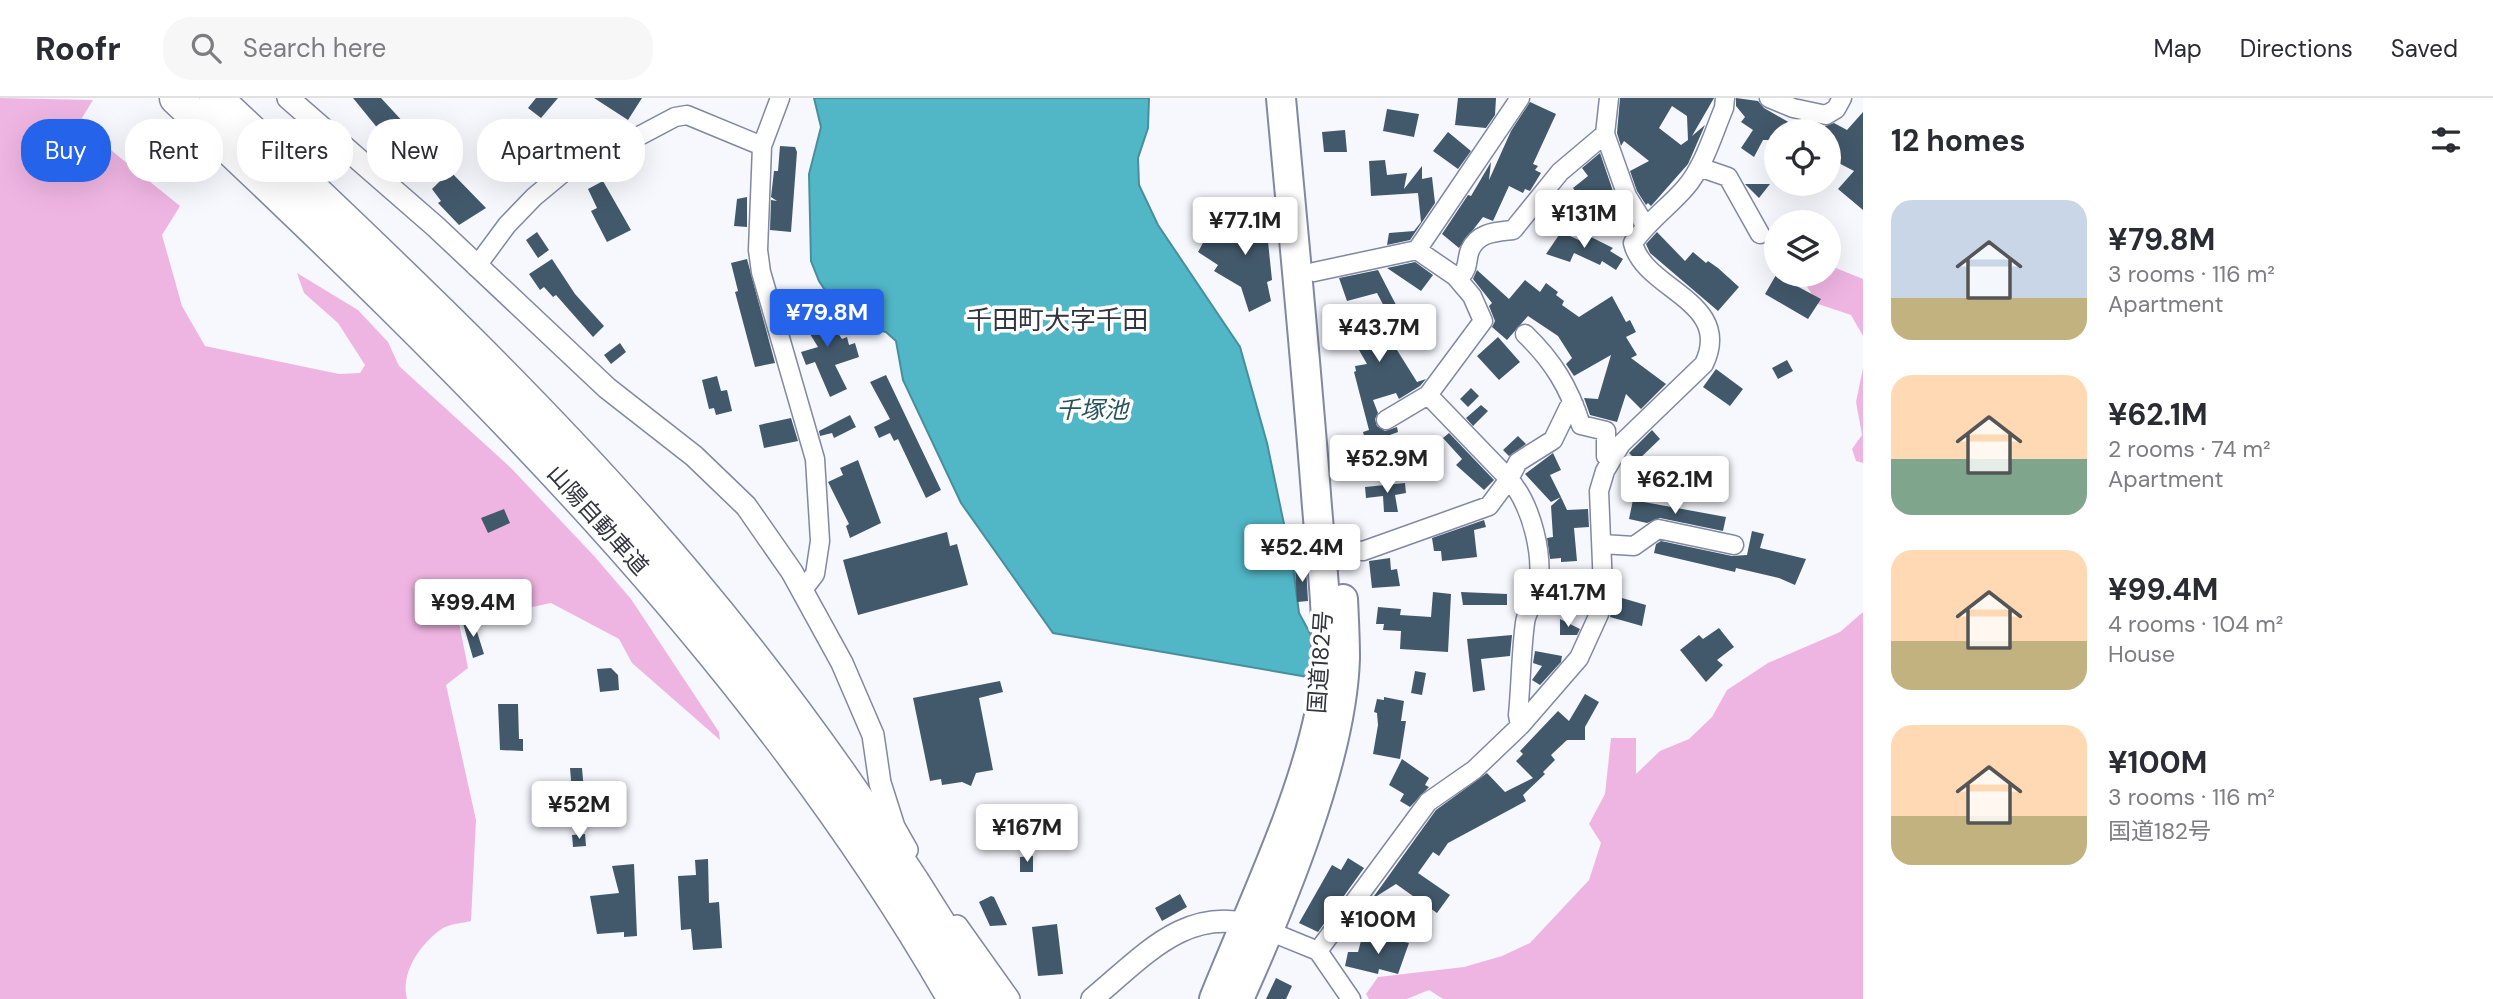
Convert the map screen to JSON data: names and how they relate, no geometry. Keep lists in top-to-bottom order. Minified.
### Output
{"streets":{"highway":["山陽自動車道","国道182号"]},"districts":["千田町大字千田"],"water":["千塚池"],"page":{"header":"Roofr","search":"Search here","nav":["Map","Directions","Saved"],"heading":"12 homes","chip":["Buy","Rent","Filters","New","Apartment"],"list":[{"name":"¥79.8M","note":"3 rooms · 116 m² · Apartment"},{"name":"¥62.1M","note":"2 rooms · 74 m² · Apartment"},{"name":"¥99.4M","note":"4 rooms · 104 m² · House"},{"name":"¥100M","note":"3 rooms · 116 m² · 国道182号"}],"price":["¥131M","¥77.1M","¥79.8M","¥43.7M","¥52.9M","¥62.1M","¥52.4M","¥41.7M","¥99.4M","¥52M","¥167M","¥100M"]}}
